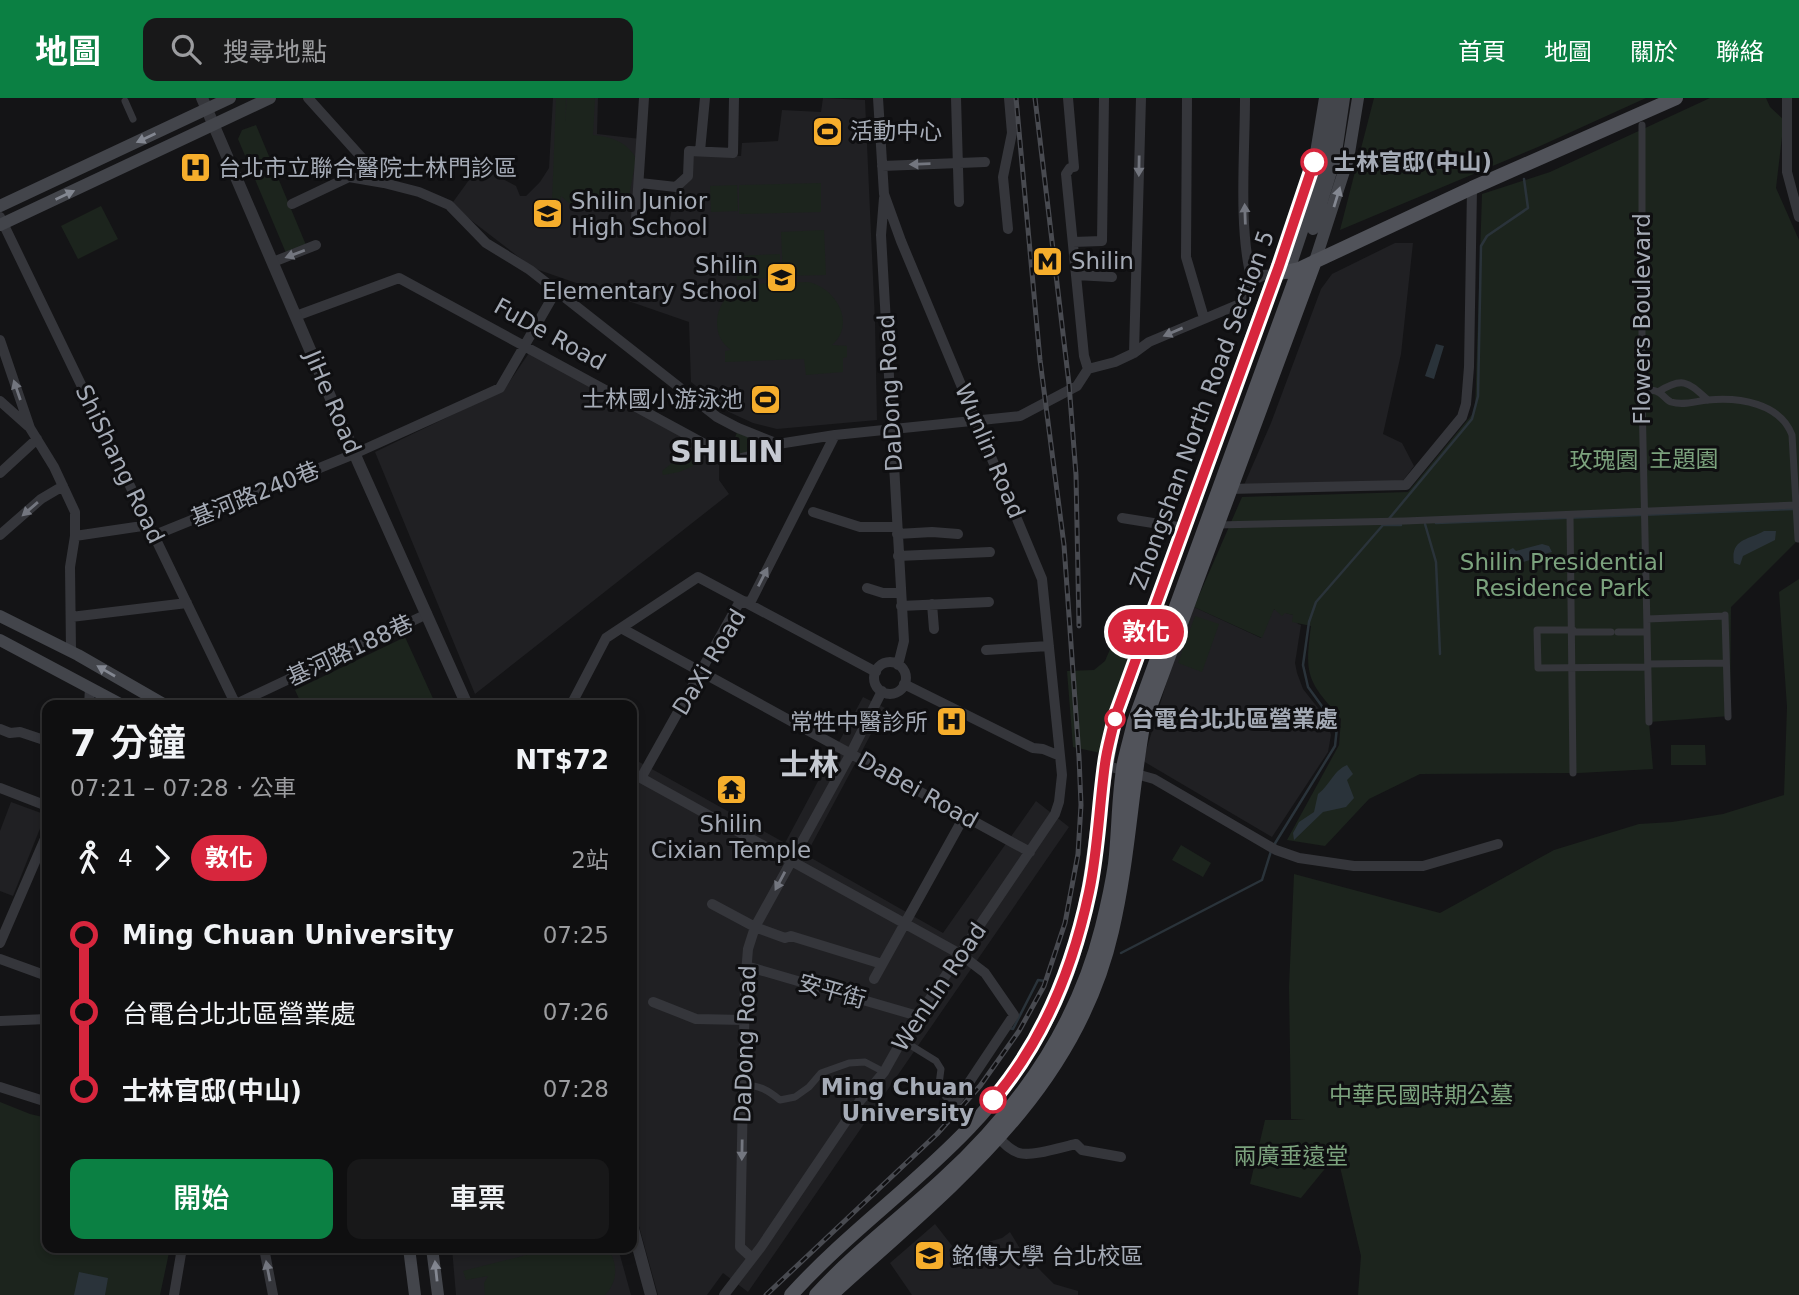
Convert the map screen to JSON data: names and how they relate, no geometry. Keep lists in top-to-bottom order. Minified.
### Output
{"streets":{"main road":["Zhongshan North Road Section 5"],"street":["Flowers Boulevard","FuDe Road","DaDong Road","JiHe Road","Wunlin Road","ShiShang Road","基河路240巷","基河路188巷","DaXi Road","DaBei Road","WenLin Road","安平街"]},"crossings":[["FuDe Road","DaDong Road"],["FuDe Road","JiHe Road"],["FuDe Road","Wunlin Road"],["FuDe Road","基河路240巷"],["FuDe Road","DaXi Road"],["DaDong Road","Wunlin Road"],["DaDong Road","DaBei Road"],["DaDong Road","WenLin Road"],["DaDong Road","安平街"],["JiHe Road","基河路240巷"],["JiHe Road","基河路188巷"],["Wunlin Road","WenLin Road"],["ShiShang Road","基河路240巷"],["DaXi Road","DaBei Road"],["DaBei Road","WenLin Road"],["WenLin Road","安平街"]],"districts":["SHILIN","士林"],"parks":["主題園","玫瑰園","Shilin Presidential Residence Park","中華民國時期公墓","兩廣垂遠堂"],"places":{"sports":["活動中心","士林國小游泳池"],"other":["士林官邸(中山)","台電台北北區營業處","Ming Chuan University"],"hospital":["台北市立聯合醫院士林門診區","常牲中醫診所"],"school or university":["Shilin Junior High School","Shilin Elementary School","銘傳大學 台北校區"],"metro station":["Shilin"],"temple":["Shilin Cixian Temple"]},"lines":["bus line 敦化"],"page":{"header":"地圖","search":"搜尋地點","nav":["首頁","地圖","關於","聯絡"],"on_map":"敦化","heading":["7 分鐘","07:21 – 07:28 · 公車","NT$72"],"legs":["4","敦化","2站"],"list":[{"name":"Ming Chuan University","value":"07:25"},{"name":"台電台北北區營業處","value":"07:26"},{"name":"士林官邸(中山)","value":"07:28"}],"buttons":["開始","車票"]}}
